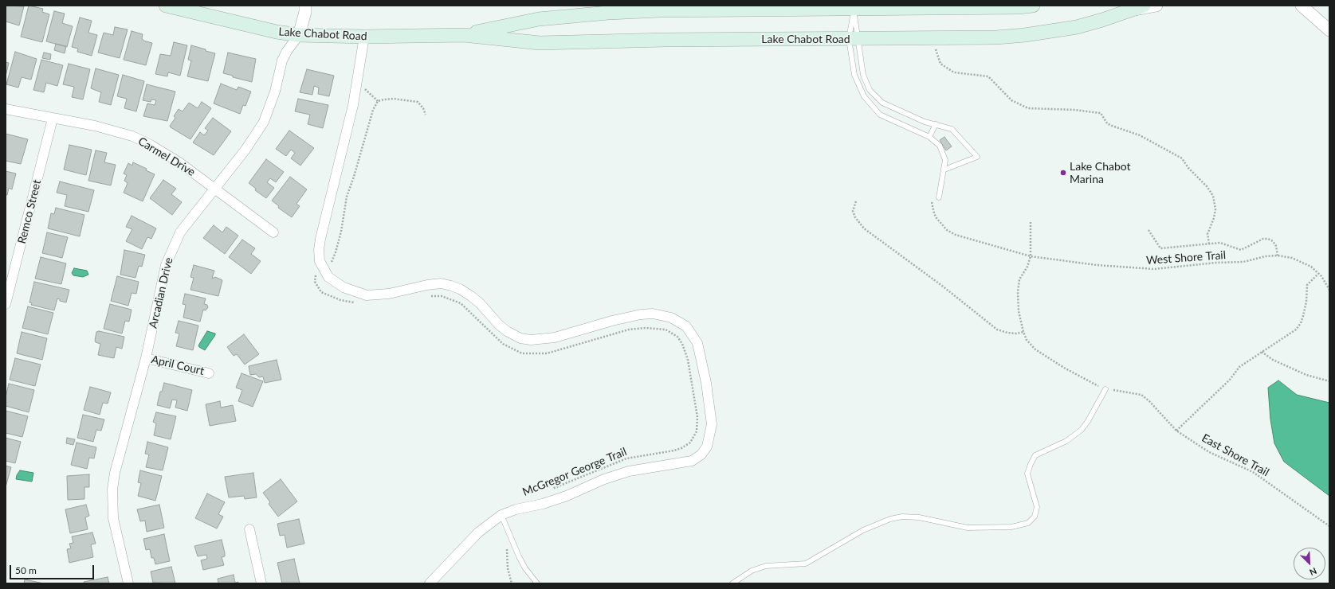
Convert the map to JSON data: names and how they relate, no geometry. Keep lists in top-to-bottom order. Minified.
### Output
{"streets":{"main road":["Lake Chabot Road"],"street":["Carmel Drive","Remco Street","Arcadian Drive","April Court"],"path":["West Shore Trail","East Shore Trail","McGregor George Trail"]},"crossings":[["Lake Chabot Road","Arcadian Drive"],["Carmel Drive","Remco Street"],["Carmel Drive","Arcadian Drive"],["West Shore Trail","East Shore Trail"],["Arcadian Drive","April Court"]],"places":["Lake Chabot Marina"],"scale_bar":"50 m","north":"bottom right"}
